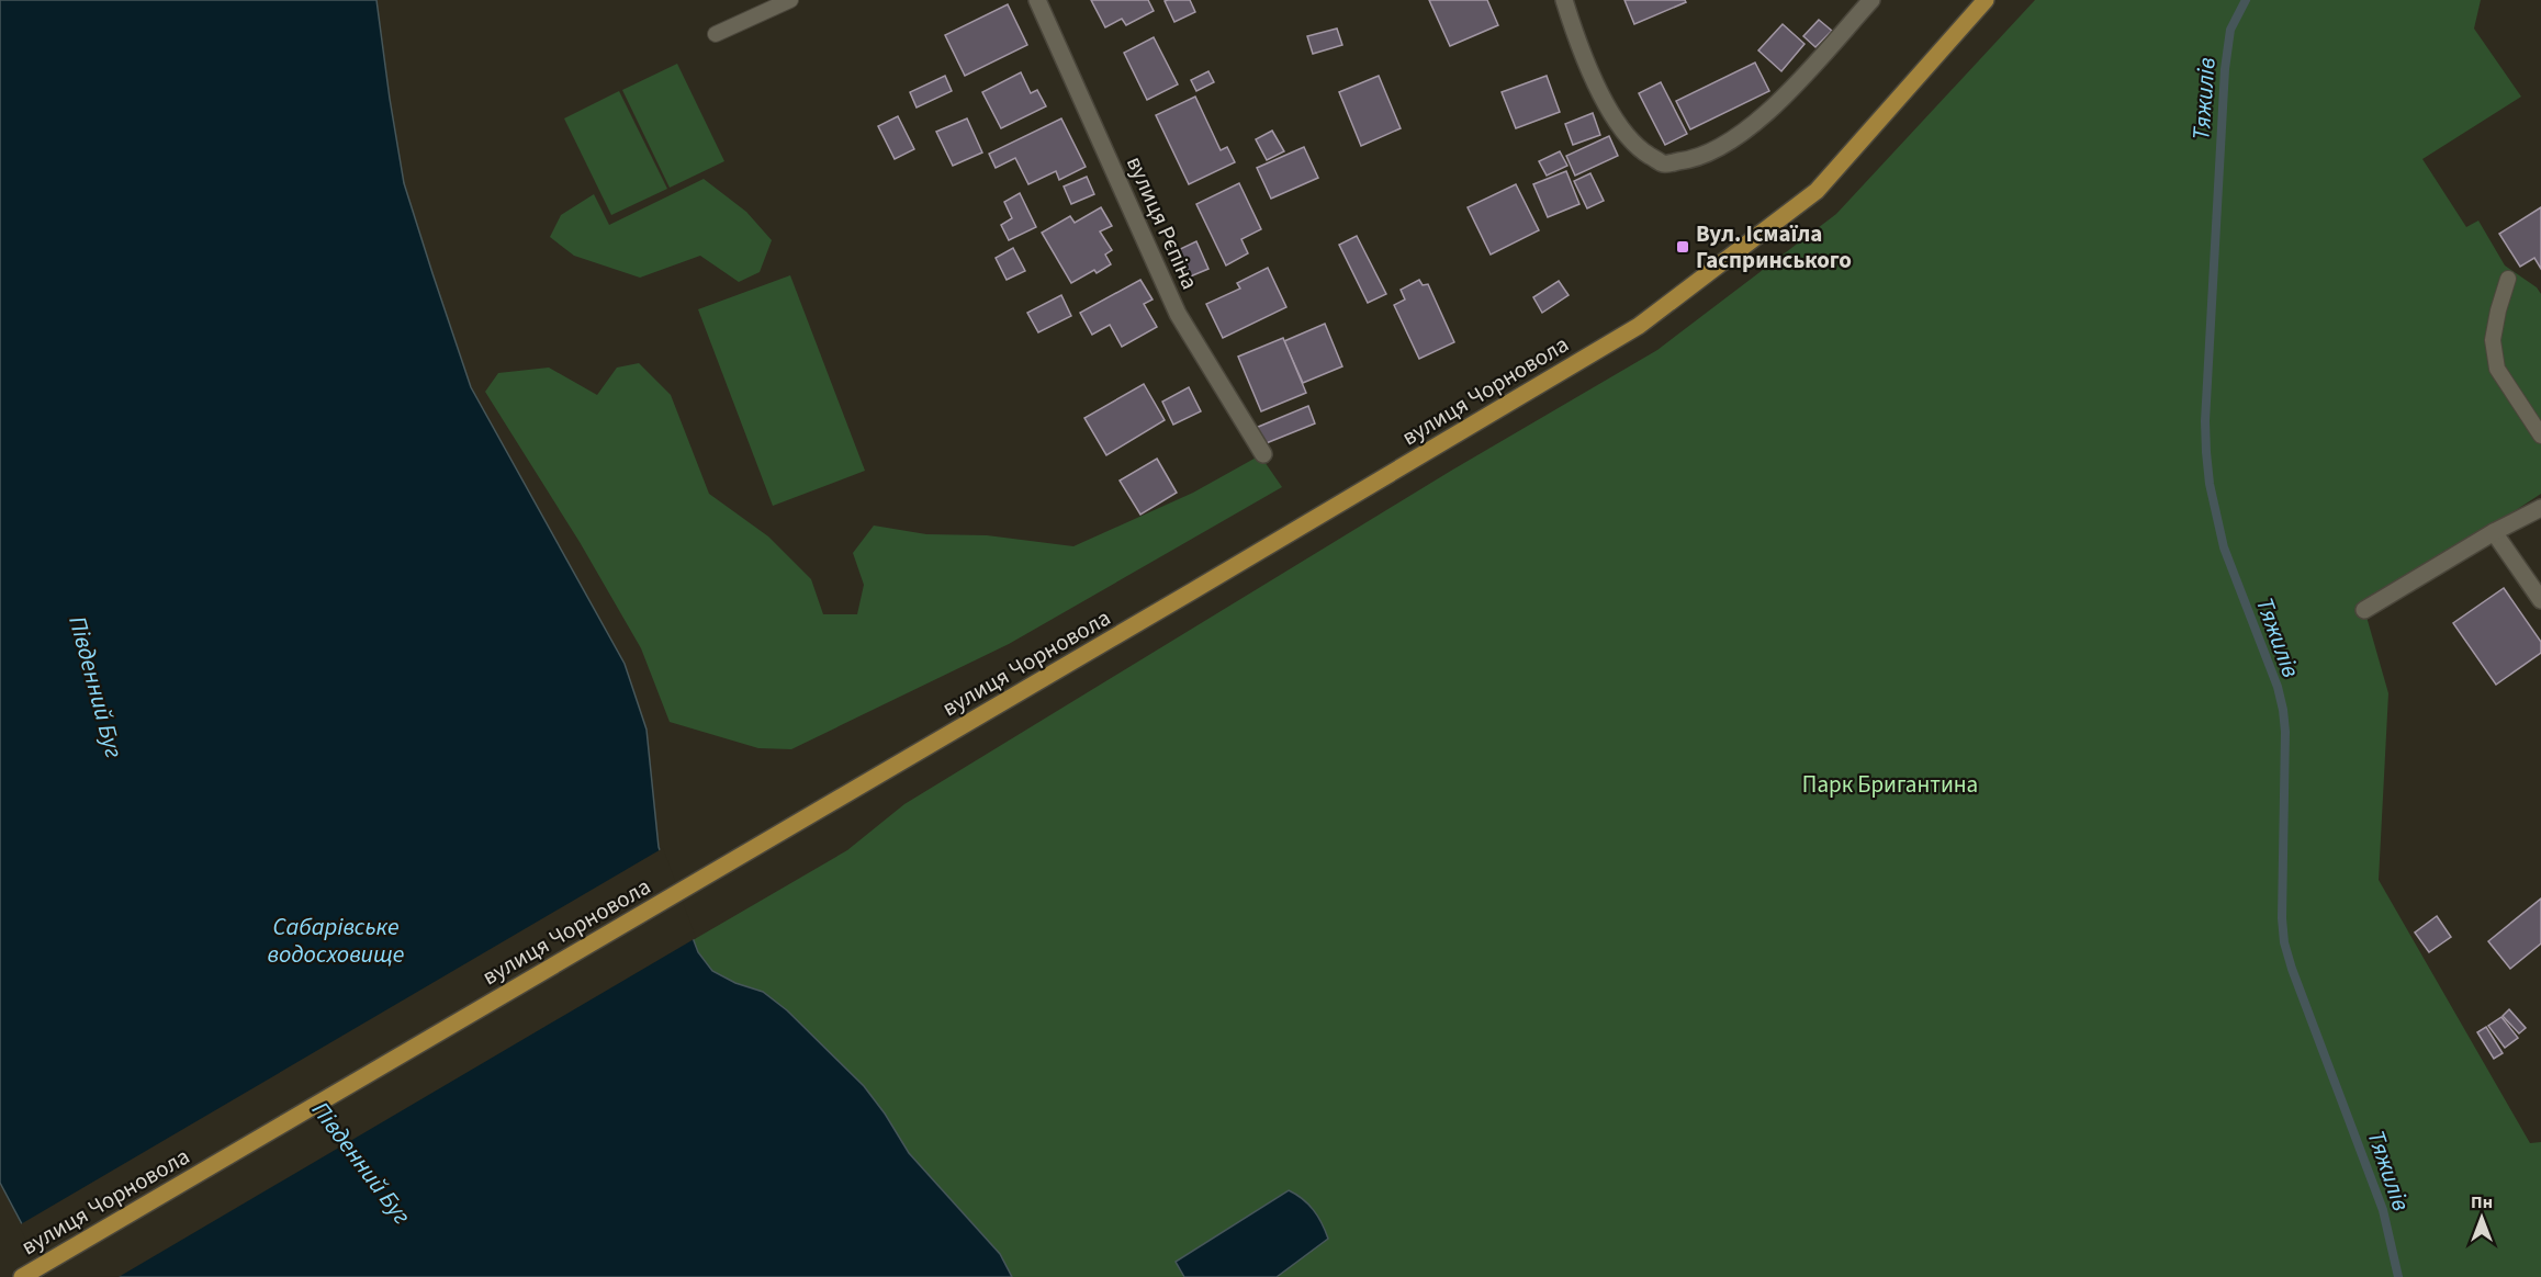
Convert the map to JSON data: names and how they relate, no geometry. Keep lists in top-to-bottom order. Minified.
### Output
{"streets":{"main road":["вулиця Чорновола"],"street":["вулиця Рєпіна"]},"water":["Тяжилів","Південний Буг","Сабарівське водосховище"],"parks":["Парк Бригантина"],"places":{"transit":["Вул. Ісмаїла Гаспринського"]},"north":"top"}
